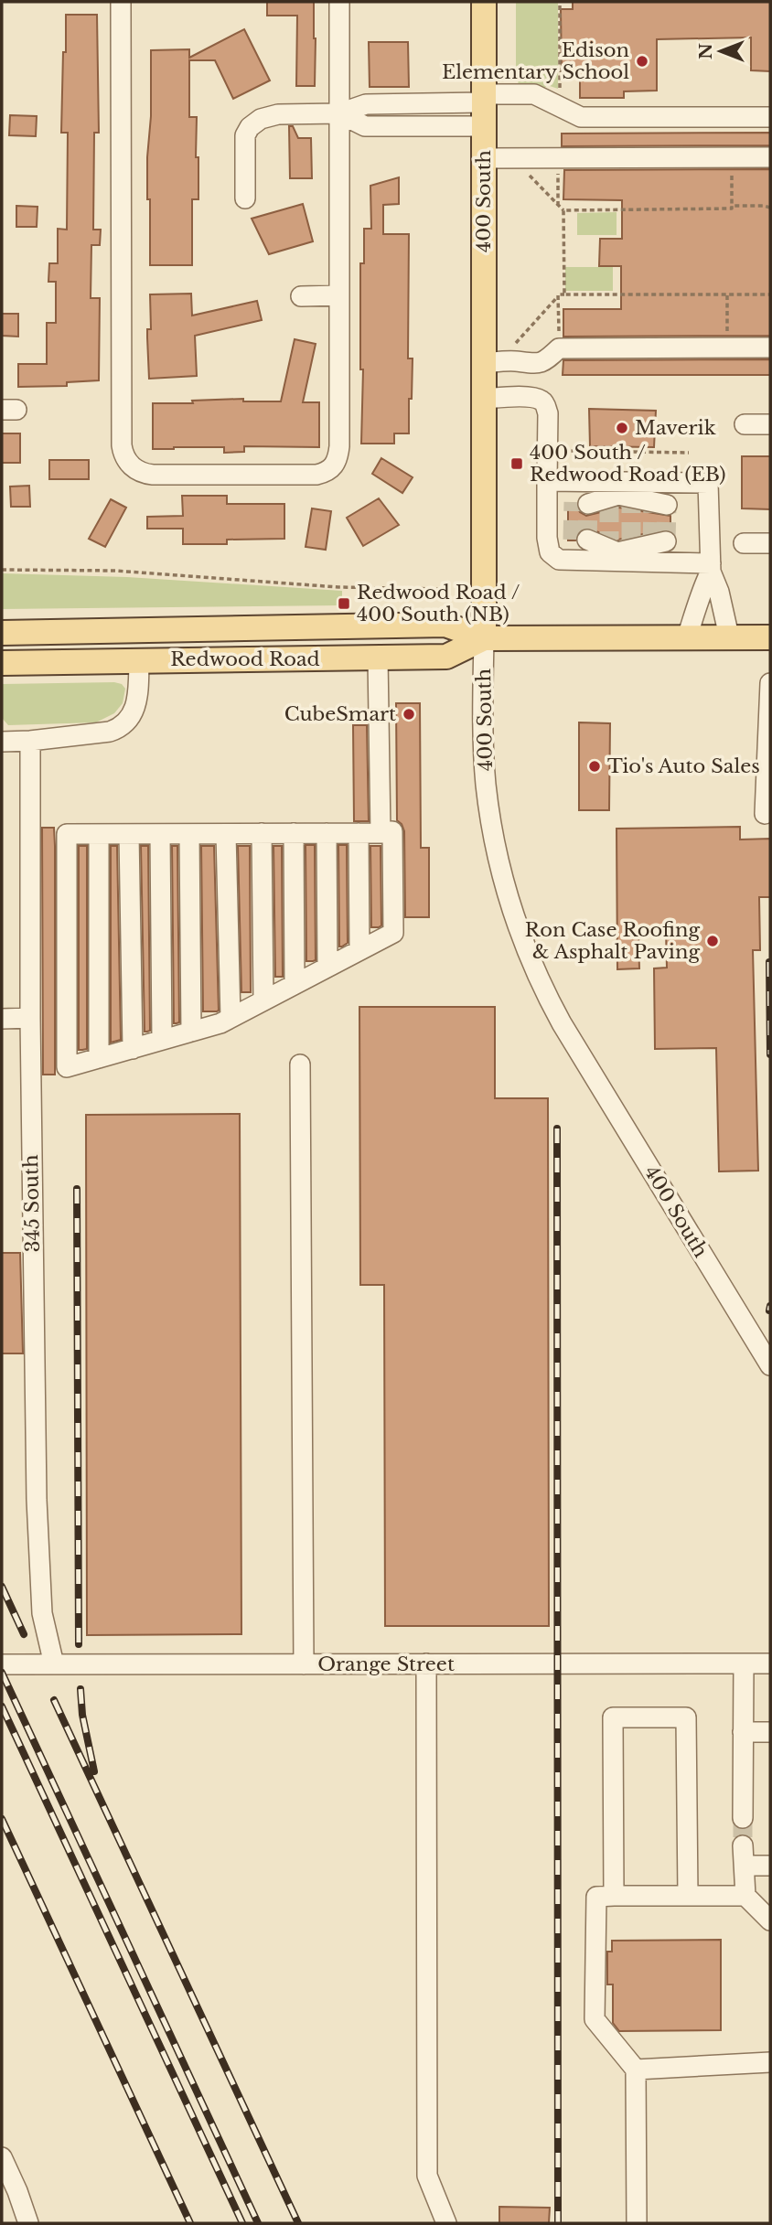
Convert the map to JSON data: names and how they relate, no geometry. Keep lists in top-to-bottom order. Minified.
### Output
{"streets":{"main road":["400 South","Redwood Road"],"street":["345 South","Orange Street"]},"crossings":[["400 South","Redwood Road"],["345 South","Orange Street"]],"places":{"other":["Edison Elementary School","Maverik","CubeSmart","Tio's Auto Sales","Ron Case Roofing & Asphalt Paving"],"transit":["400 South / Redwood Road (EB)","Redwood Road / 400 South (NB)"]},"north":"left"}
